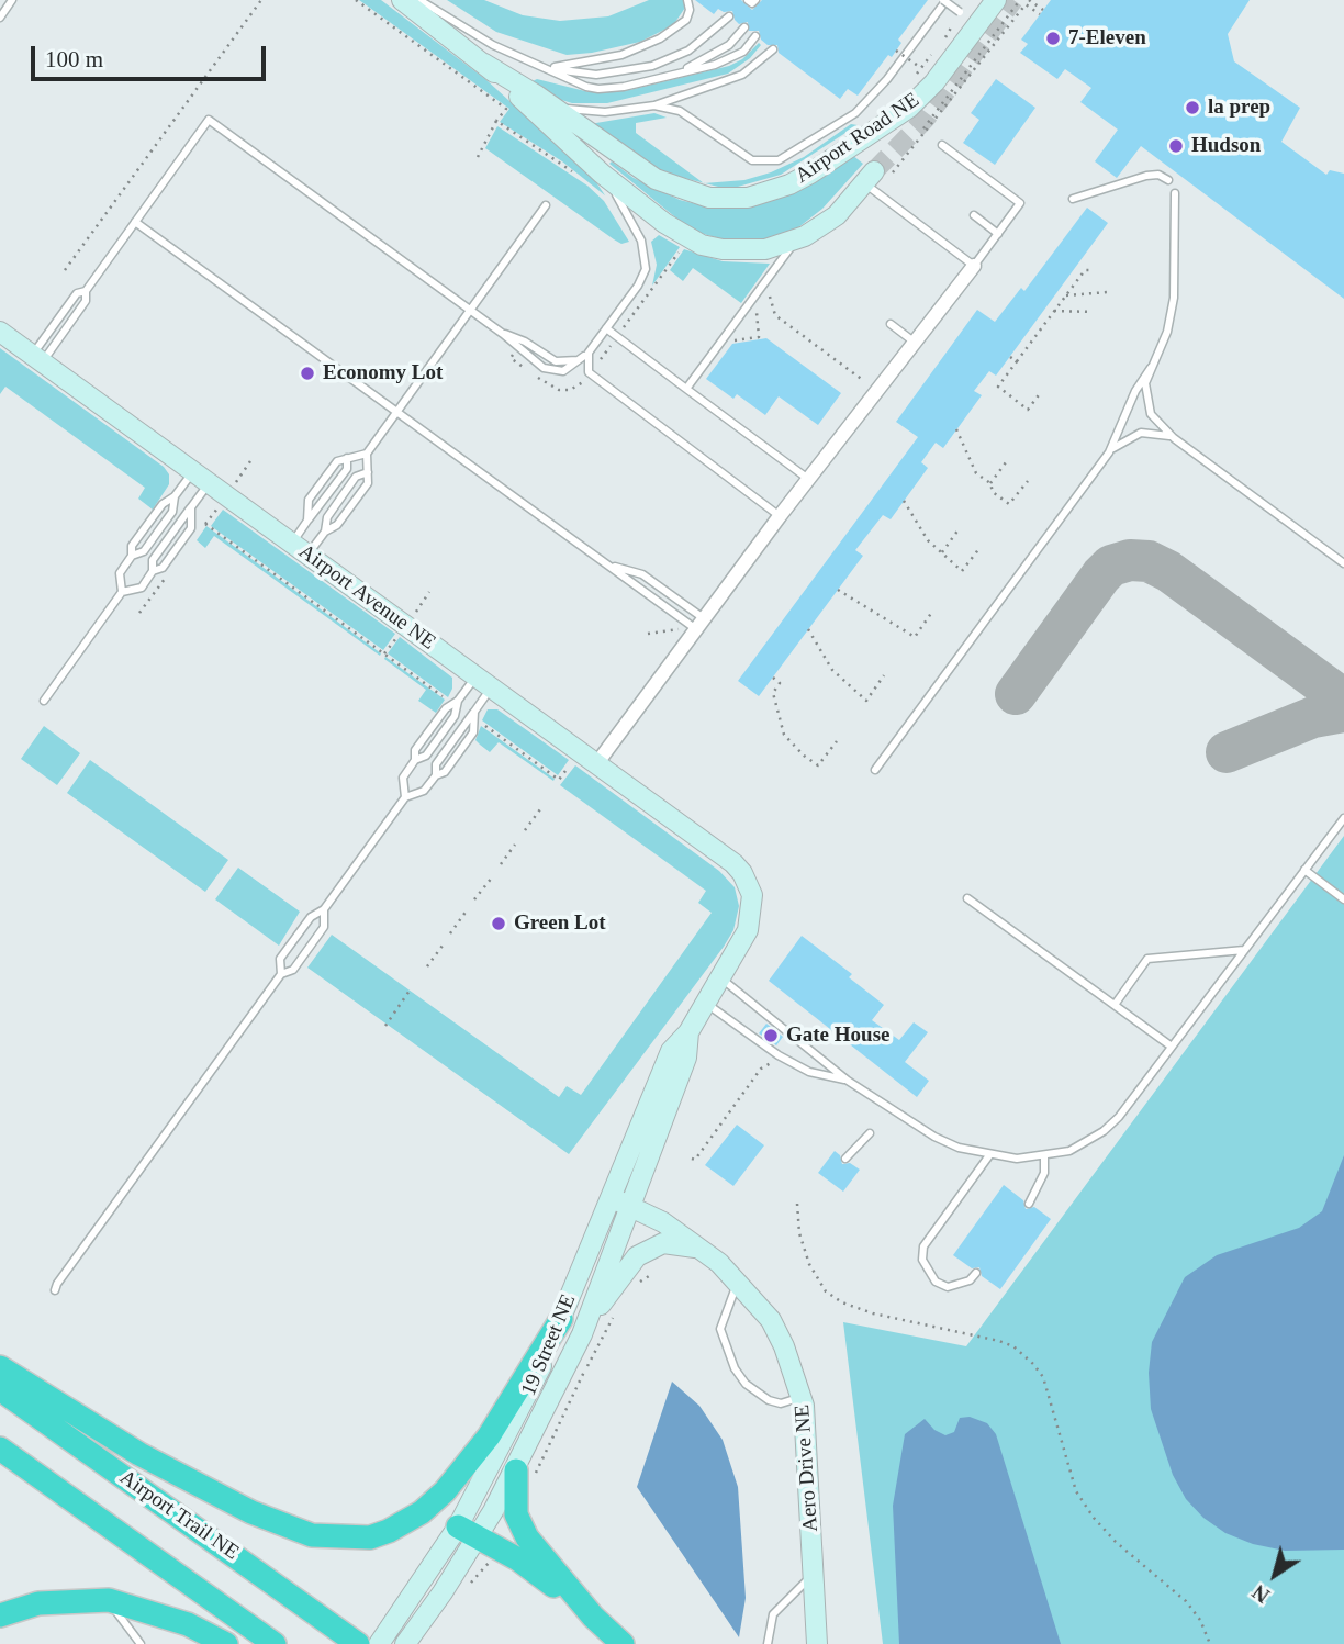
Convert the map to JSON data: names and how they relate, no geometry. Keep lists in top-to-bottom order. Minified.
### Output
{"streets":{"highway":["Airport Trail NE"],"street":["Airport Road NE","Airport Avenue NE","19 Street NE","Aero Drive NE"]},"crossings":[["Airport Avenue NE","19 Street NE"],["19 Street NE","Aero Drive NE"]],"places":["7-Eleven","la prep","Hudson","Economy Lot","Green Lot","Gate House"],"scale_bar":"100 m","north":"bottom left"}
